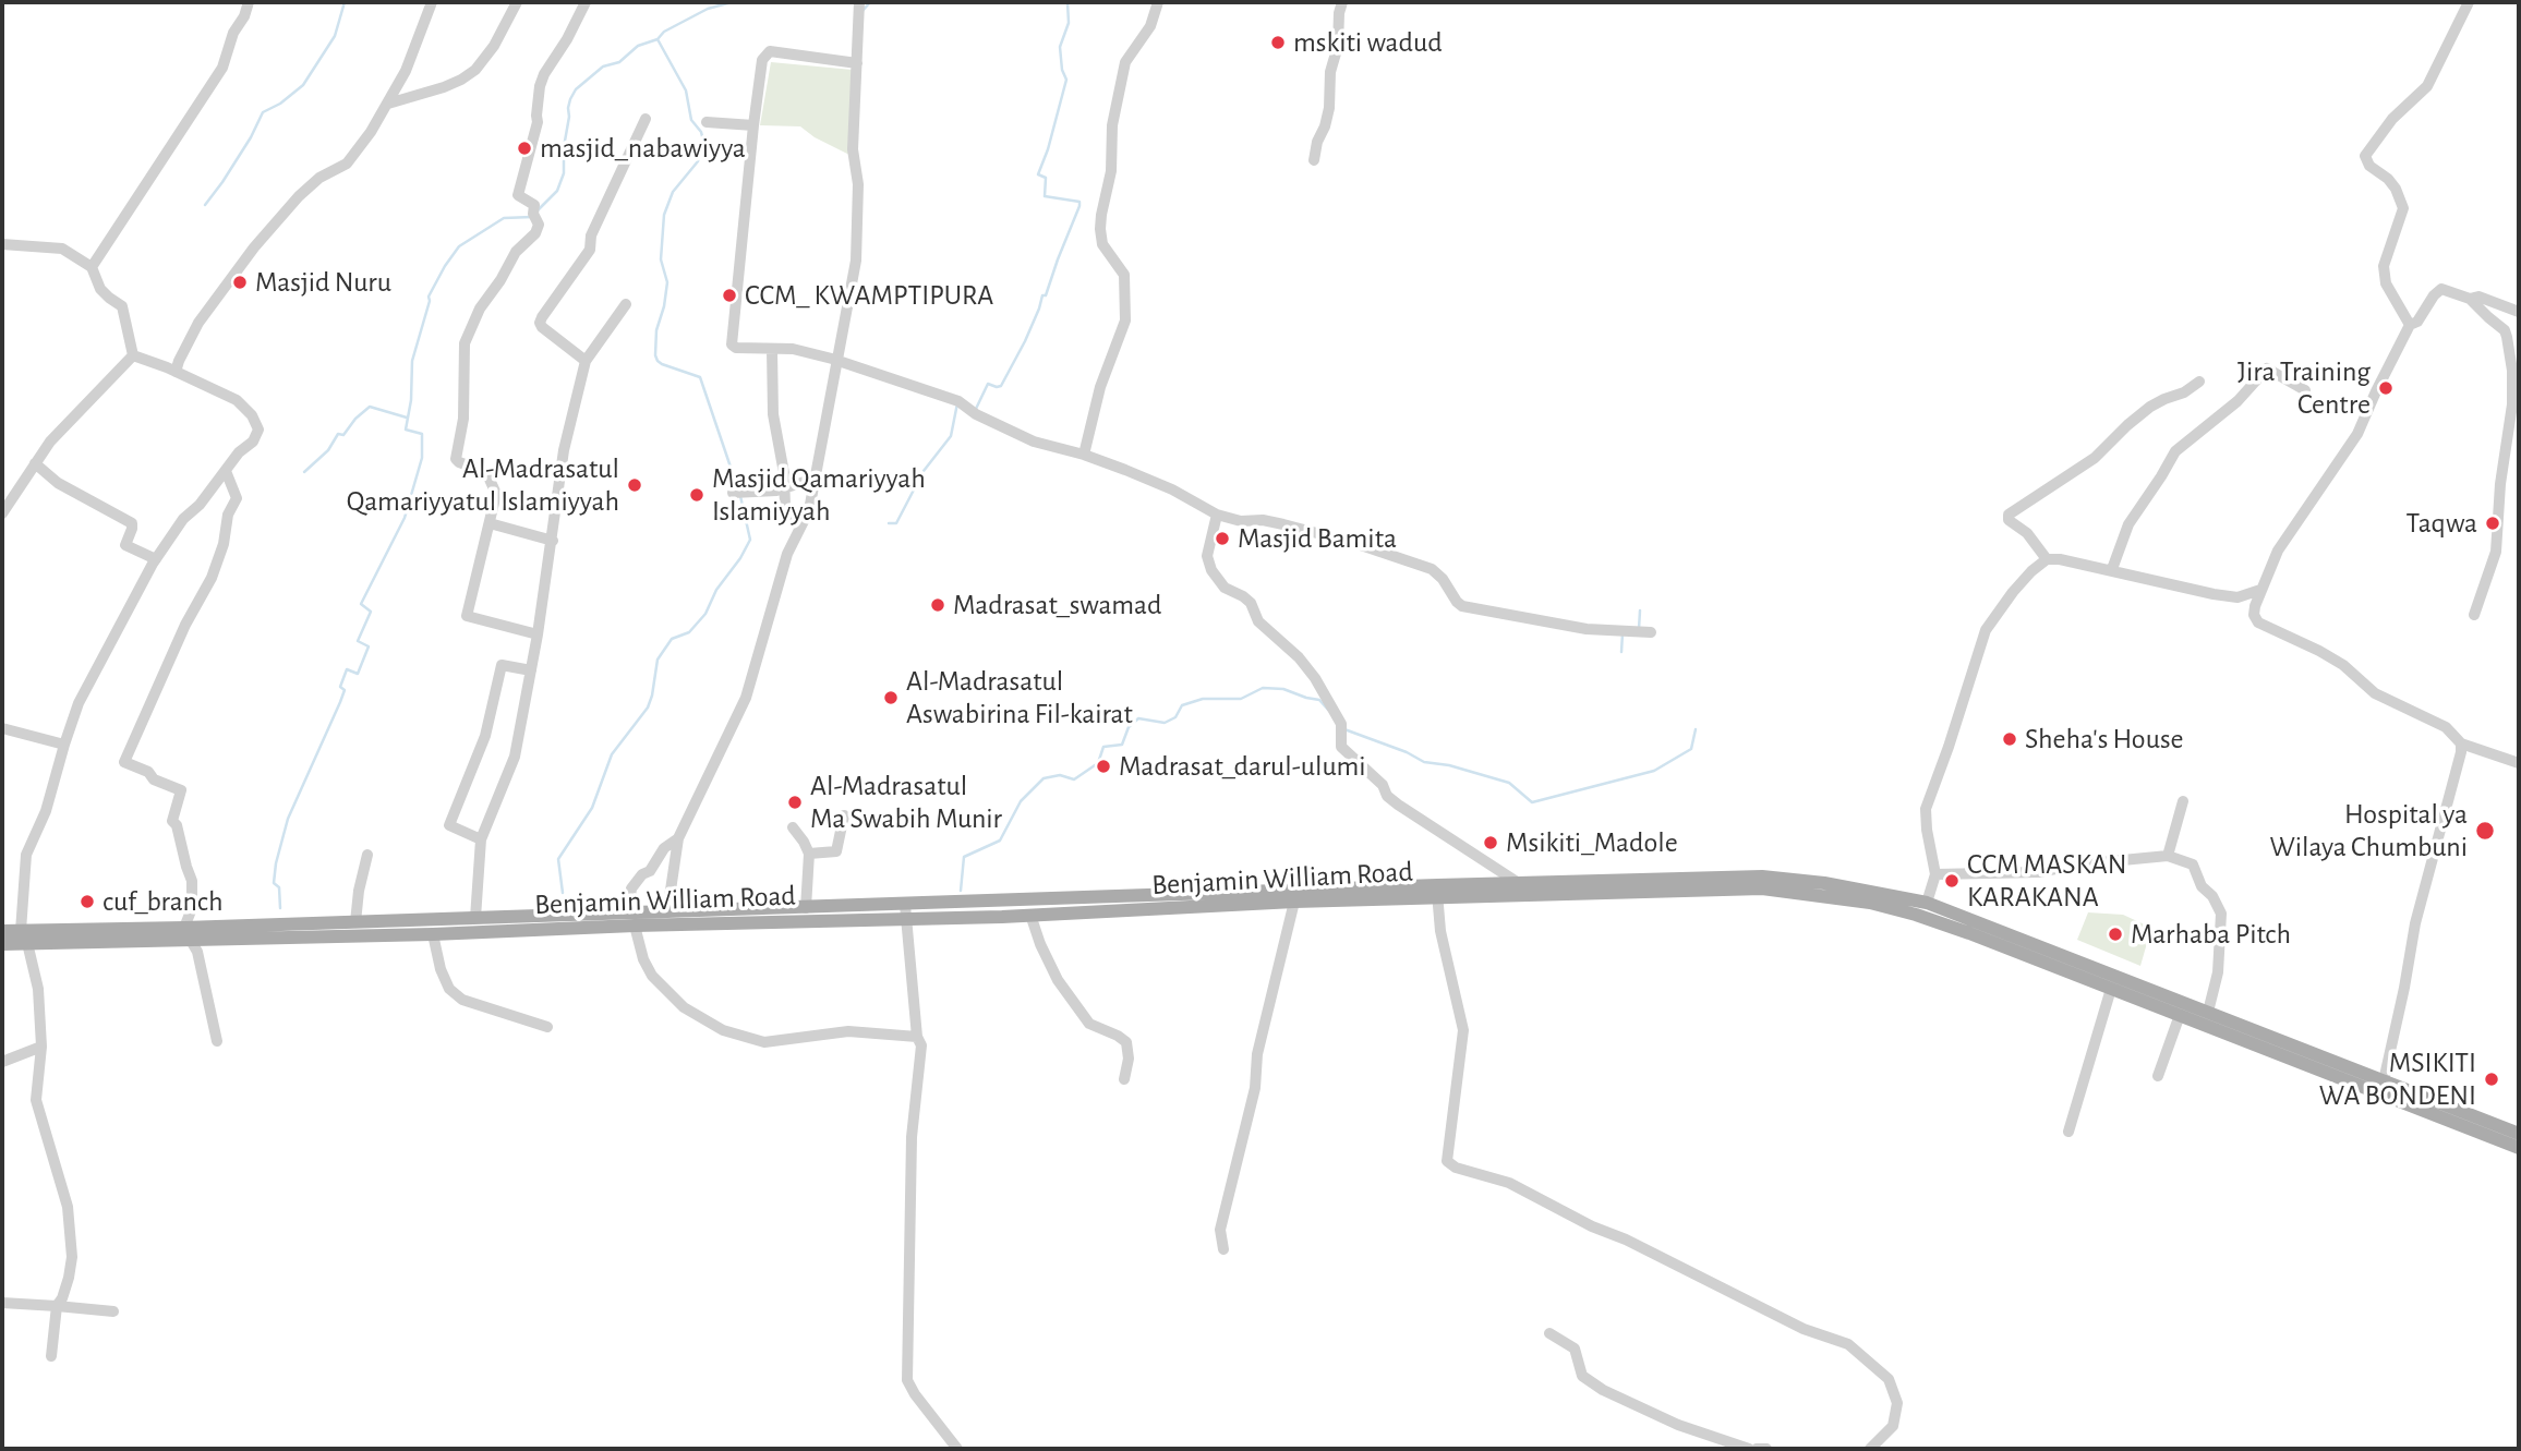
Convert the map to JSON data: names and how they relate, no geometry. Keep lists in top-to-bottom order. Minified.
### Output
{"streets":{"main road":["Benjamin William Road"]},"places":["mskiti wadud","masjid_nabawiyya","Masjid Nuru","CCM_ KWAMPTIPURA","Jira Training Centre","Al-Madrasatul Qamariyyatul Islamiyyah","Masjid Qamariyyah Islamiyyah","Taqwa","Masjid Bamita","Madrasat_swamad","Al-Madrasatul Aswabirina Fil-kairat","Sheha's House","Madrasat_darul-ulumi","Al-Madrasatul Ma Swabih Munir","Hospital ya Wilaya Chumbuni","Msikiti_Madole","CCM MASKAN KARAKANA","cuf_branch","Marhaba Pitch","MSIKITI WA BONDENI"]}
